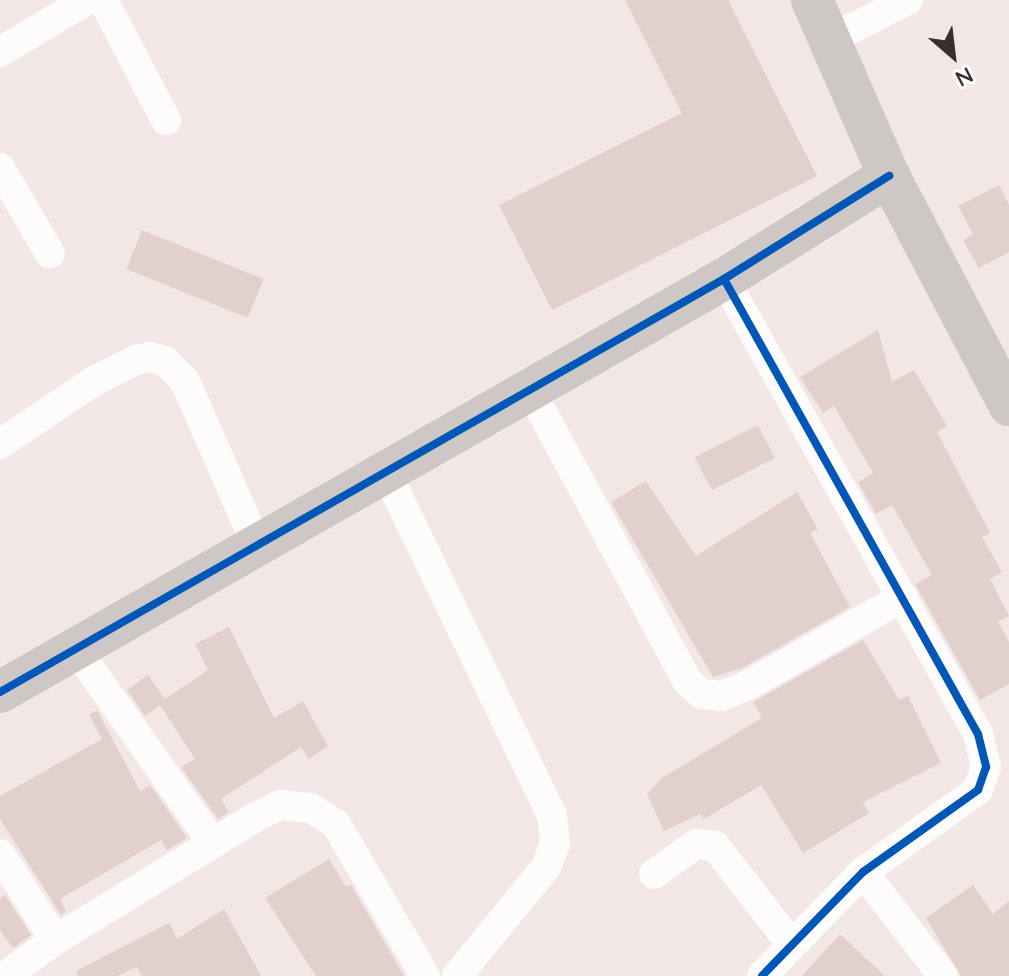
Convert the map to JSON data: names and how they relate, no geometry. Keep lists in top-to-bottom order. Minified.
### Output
{"north":"bottom right"}
